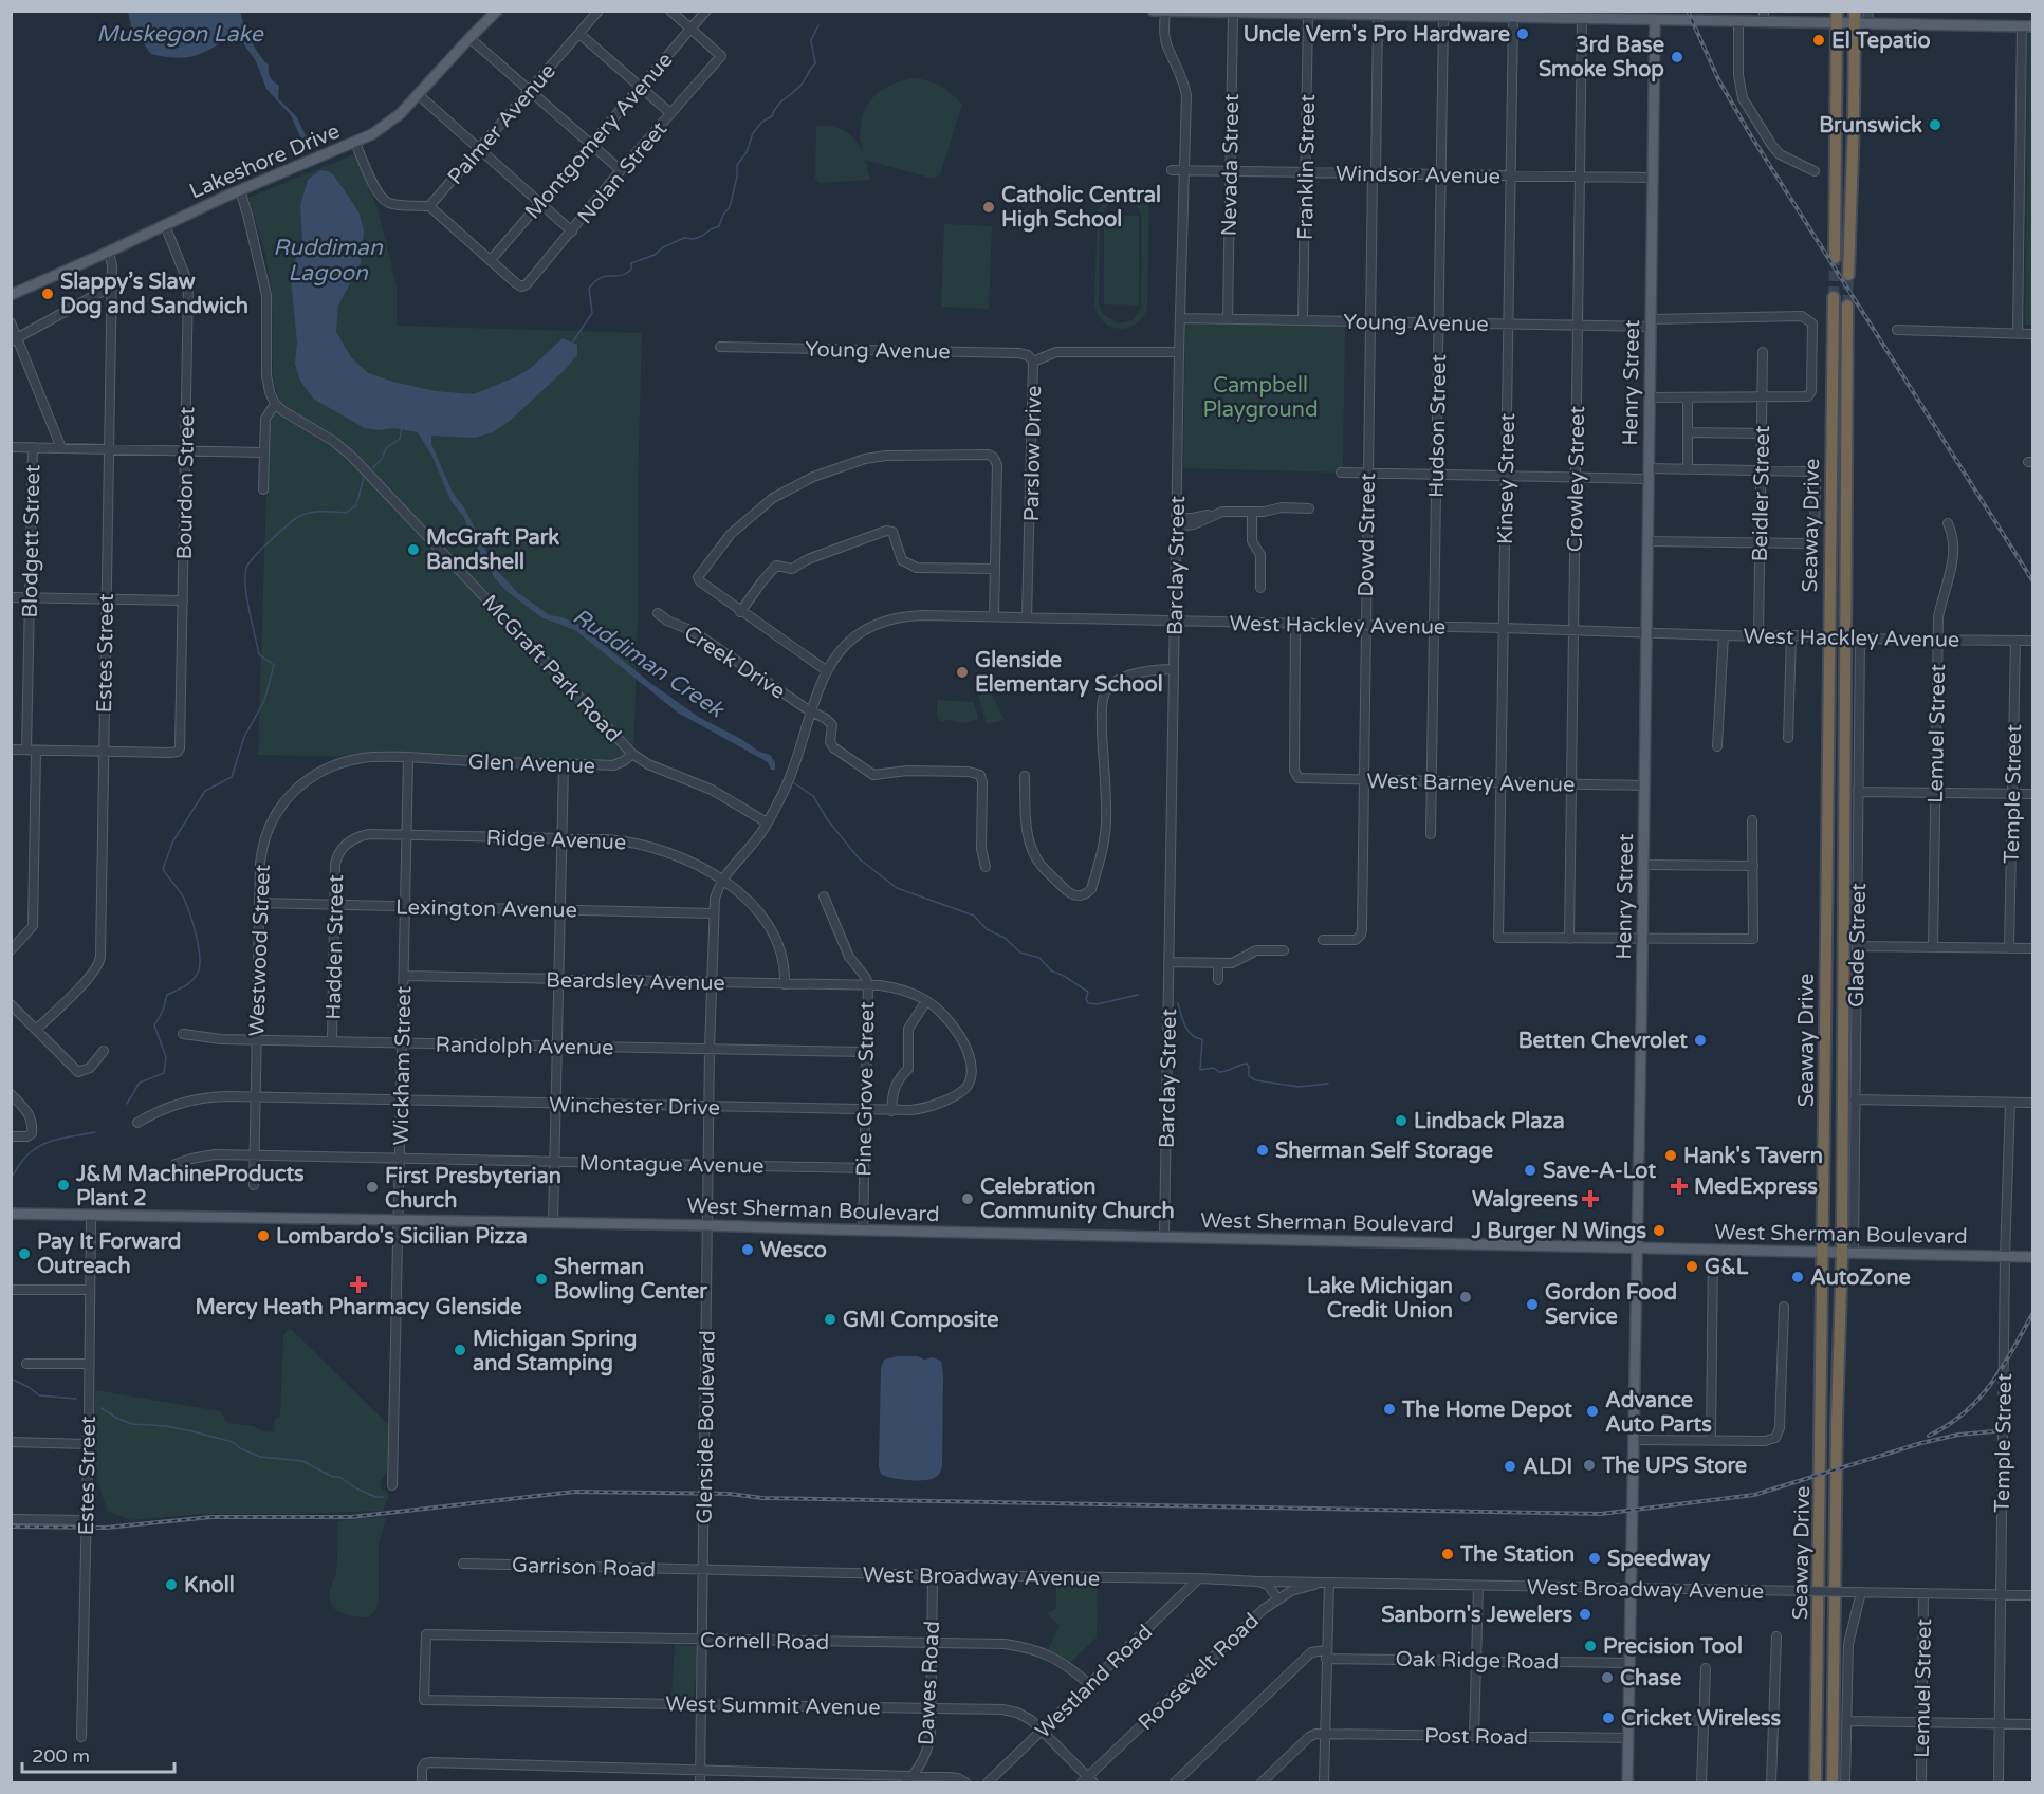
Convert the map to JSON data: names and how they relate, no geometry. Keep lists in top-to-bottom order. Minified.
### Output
{"streets":{"highway":["Seaway Drive"],"main road":["Lakeshore Drive","Henry Street","West Sherman Boulevard"],"street":["Palmer Avenue","Montgomery Avenue","Nevada Street","Franklin Street","Nolan Street","Windsor Avenue","Young Avenue","Hudson Street","Parslow Drive","Kinsey Street","Crowley Street","Bourdon Street","Beidler Street","Dowd Street","Blodgett Street","Barclay Street","West Hackley Avenue","Estes Street","Creek Drive","McGraft Park Road","Lemuel Street","Glen Avenue","West Barney Avenue","Temple Street","Ridge Avenue","Lexington Avenue","Glade Street","Hadden Street","Westwood Street","Beardsley Avenue","Randolph Avenue","Wickham Street","Pine Grove Street","Winchester Drive","Montague Avenue","Glenside Boulevard","Garrison Road","West Broadway Avenue","Cornell Road","Oak Ridge Road","Roosevelt Road","Westland Road","Dawes Road","West Summit Avenue","Post Road"]},"crossings":[["Montgomery Avenue","Nolan Street"],["Lakeshore Drive","Bourdon Street"],["Lakeshore Drive","Estes Street"],["Nevada Street","Windsor Avenue"],["Nevada Street","Young Avenue"],["Franklin Street","Windsor Avenue"],["Franklin Street","Young Avenue"],["Windsor Avenue","Henry Street"],["Windsor Avenue","Hudson Street"],["Windsor Avenue","Kinsey Street"],["Windsor Avenue","Crowley Street"],["Windsor Avenue","Dowd Street"],["Windsor Avenue","Barclay Street"],["Young Avenue","Henry Street"],["Young Avenue","Hudson Street"],["Young Avenue","Parslow Drive"],["Young Avenue","Kinsey Street"],["Young Avenue","Crowley Street"],["Young Avenue","Beidler Street"],["Young Avenue","Dowd Street"],["Young Avenue","Barclay Street"],["Henry Street","West Hackley Avenue"],["Henry Street","West Barney Avenue"],["Henry Street","West Sherman Boulevard"],["Henry Street","West Broadway Avenue"],["Henry Street","Oak Ridge Road"],["Henry Street","Post Road"],["Hudson Street","West Hackley Avenue"],["Hudson Street","West Barney Avenue"],["Parslow Drive","Barclay Street"],["Parslow Drive","West Hackley Avenue"],["Kinsey Street","Crowley Street"],["Kinsey Street","West Hackley Avenue"],["Kinsey Street","West Barney Avenue"],["Crowley Street","West Hackley Avenue"],["Crowley Street","West Barney Avenue"],["Bourdon Street","Estes Street"],["Beidler Street","West Hackley Avenue"],["Seaway Drive","West Hackley Avenue"],["Seaway Drive","West Sherman Boulevard"],["Dowd Street","West Hackley Avenue"],["Dowd Street","West Barney Avenue"],["Barclay Street","West Hackley Avenue"],["Barclay Street","West Sherman Boulevard"],["West Hackley Avenue","Creek Drive"],["West Hackley Avenue","Lemuel Street"],["West Hackley Avenue","West Barney Avenue"],["West Hackley Avenue","Temple Street"],["West Hackley Avenue","Glade Street"],["West Hackley Avenue","Glenside Boulevard"],["Estes Street","West Sherman Boulevard"],["McGraft Park Road","Glen Avenue"],["Lemuel Street","West Broadway Avenue"],["Glen Avenue","Westwood Street"],["Glen Avenue","Wickham Street"],["Temple Street","West Sherman Boulevard"],["Temple Street","West Broadway Avenue"],["Ridge Avenue","Hadden Street"],["Ridge Avenue","Beardsley Avenue"],["Ridge Avenue","Wickham Street"],["Ridge Avenue","Glenside Boulevard"],["Lexington Avenue","Hadden Street"],["Lexington Avenue","Westwood Street"],["Lexington Avenue","Wickham Street"],["Lexington Avenue","Glenside Boulevard"],["Glade Street","West Sherman Boulevard"],["Hadden Street","Randolph Avenue"],["Hadden Street","Wickham Street"],["Westwood Street","Randolph Avenue"],["Westwood Street","Winchester Drive"],["Westwood Street","Montague Avenue"],["Beardsley Avenue","Wickham Street"],["Beardsley Avenue","Pine Grove Street"],["Beardsley Avenue","Winchester Drive"],["Beardsley Avenue","Glenside Boulevard"],["Randolph Avenue","Wickham Street"],["Randolph Avenue","Pine Grove Street"],["Randolph Avenue","Glenside Boulevard"],["Wickham Street","Winchester Drive"],["Wickham Street","Montague Avenue"],["Wickham Street","West Sherman Boulevard"],["Pine Grove Street","Winchester Drive"],["Pine Grove Street","Montague Avenue"],["Pine Grove Street","West Sherman Boulevard"],["Winchester Drive","Glenside Boulevard"],["Montague Avenue","Glenside Boulevard"],["West Sherman Boulevard","Glenside Boulevard"],["Glenside Boulevard","Garrison Road"],["Glenside Boulevard","West Broadway Avenue"],["Glenside Boulevard","Cornell Road"],["Glenside Boulevard","West Summit Avenue"],["Garrison Road","West Broadway Avenue"],["West Broadway Avenue","Roosevelt Road"],["West Broadway Avenue","Westland Road"],["West Broadway Avenue","Dawes Road"],["Cornell Road","Westland Road"],["Cornell Road","Dawes Road"],["Cornell Road","West Summit Avenue"],["Roosevelt Road","West Summit Avenue"],["Westland Road","West Summit Avenue"],["Dawes Road","West Summit Avenue"]],"water":["Muskegon Lake","Ruddiman Lagoon","Ruddiman Creek"],"parks":["Campbell Playground"],"places":{"other":["Uncle Vern's Pro Hardware","El Tepatio","3rd Base Smoke Shop","Brunswick","Catholic Central High School","Slappy’s Slaw Dog and Sandwich","McGraft Park Bandshell","Glenside Elementary School","Betten Chevrolet","Lindback Plaza","Sherman Self Storage","Hank's Tavern","Save-A-Lot","J&M MachineProducts Plant 2","First Presbyterian Church","Celebration Community Church","J Burger N Wings","Lombardo's Sicilian Pizza","Wesco","Pay It Forward Outreach","G&L","AutoZone","Sherman Bowling Center","Lake Michigan Credit Union","Gordon Food Service","GMI Composite","Michigan Spring and Stamping","The Home Depot","Advance Auto Parts","The UPS Store","ALDI","The Station","Speedway","Knoll","Sanborn's Jewelers","Precision Tool","Chase","Cricket Wireless"],"health":["MedExpress","Walgreens","Mercy Heath Pharmacy Glenside"]},"scale_bar":"200 m"}
